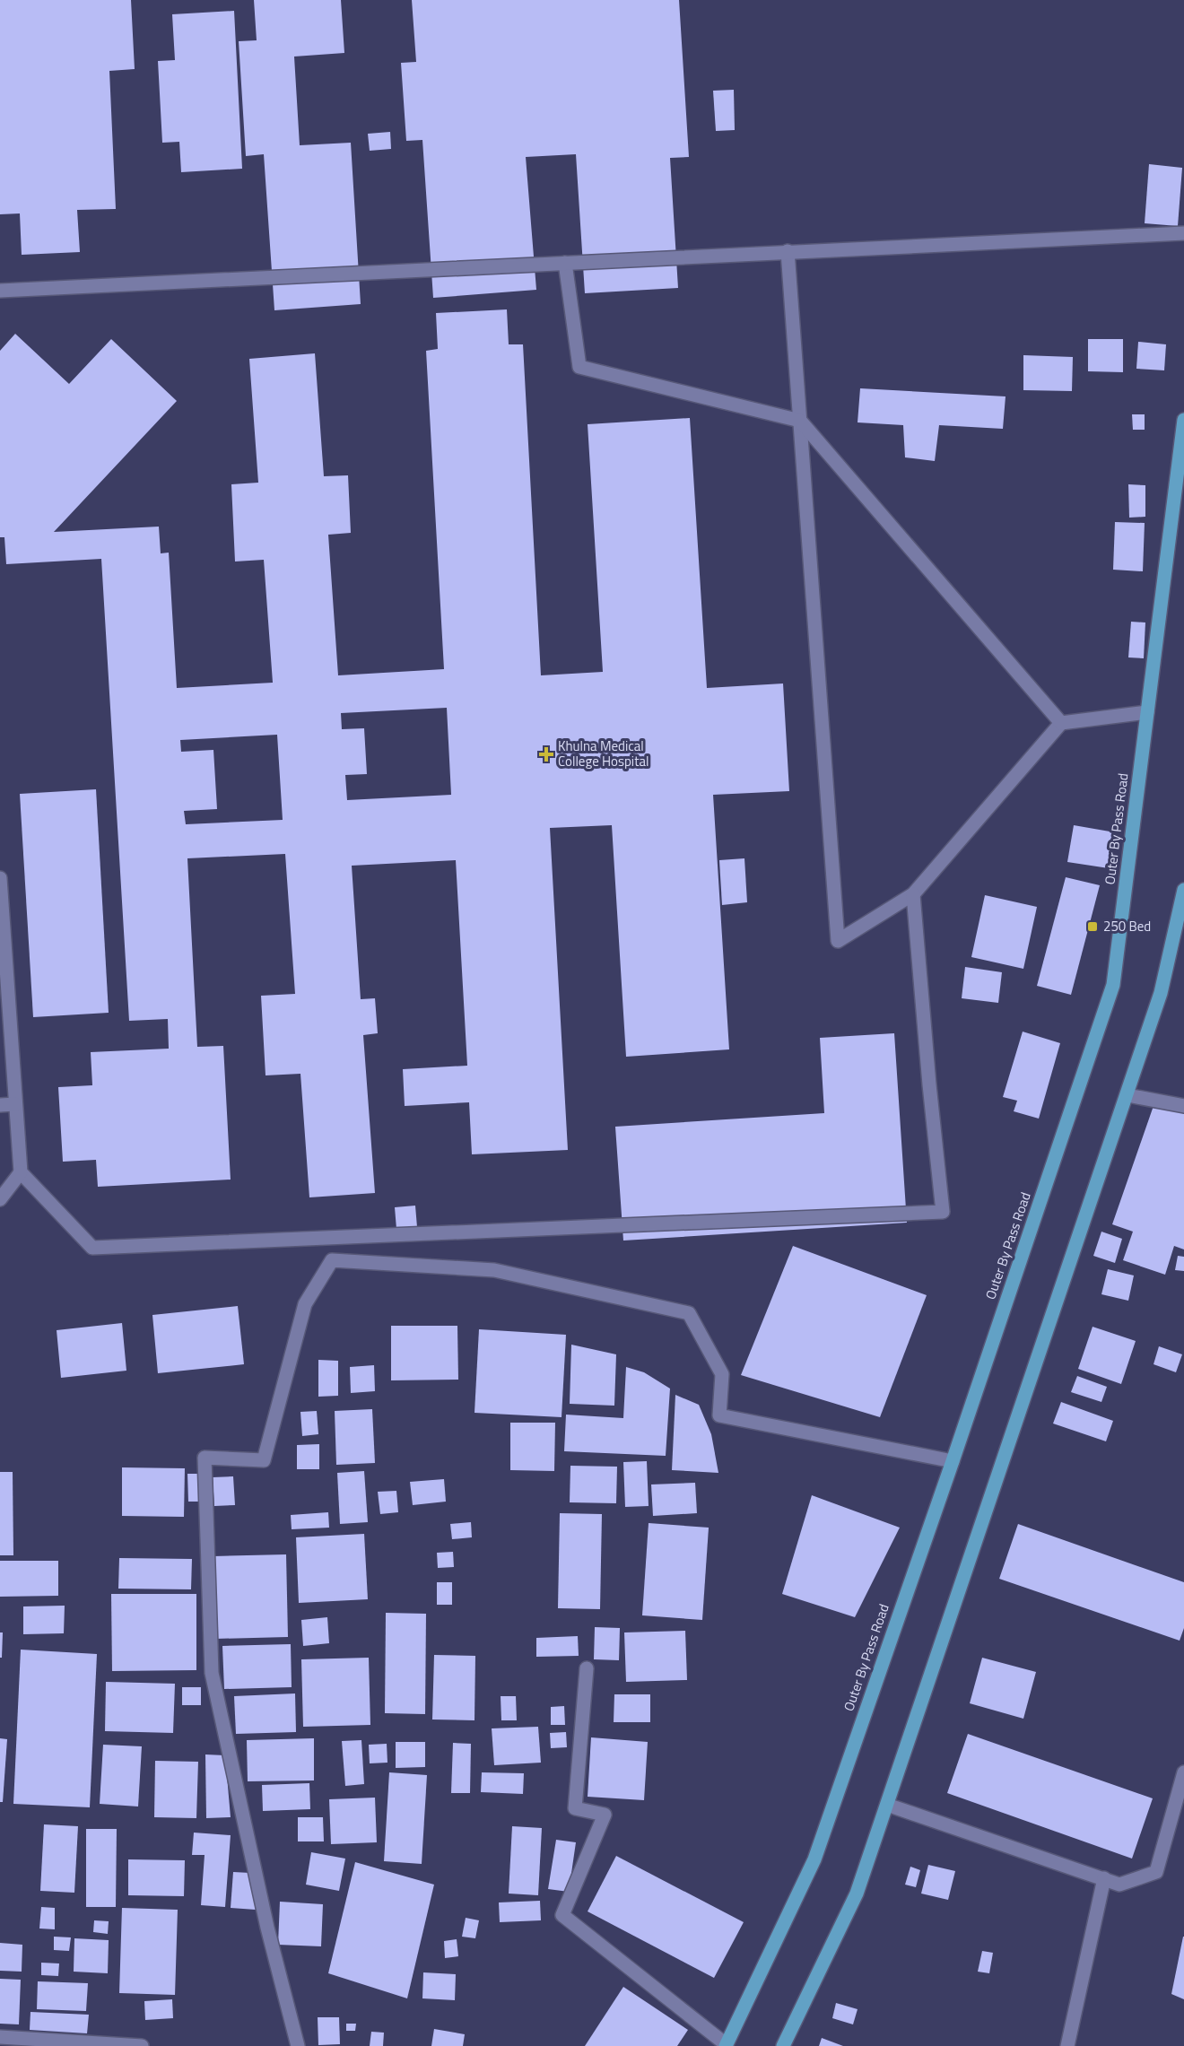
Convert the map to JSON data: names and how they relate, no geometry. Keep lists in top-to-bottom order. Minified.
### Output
{"streets":{"main road":["Outer By Pass Road"]},"places":{"health":["Khulna Medical College Hospital"],"transit":["250 Bed"]}}
